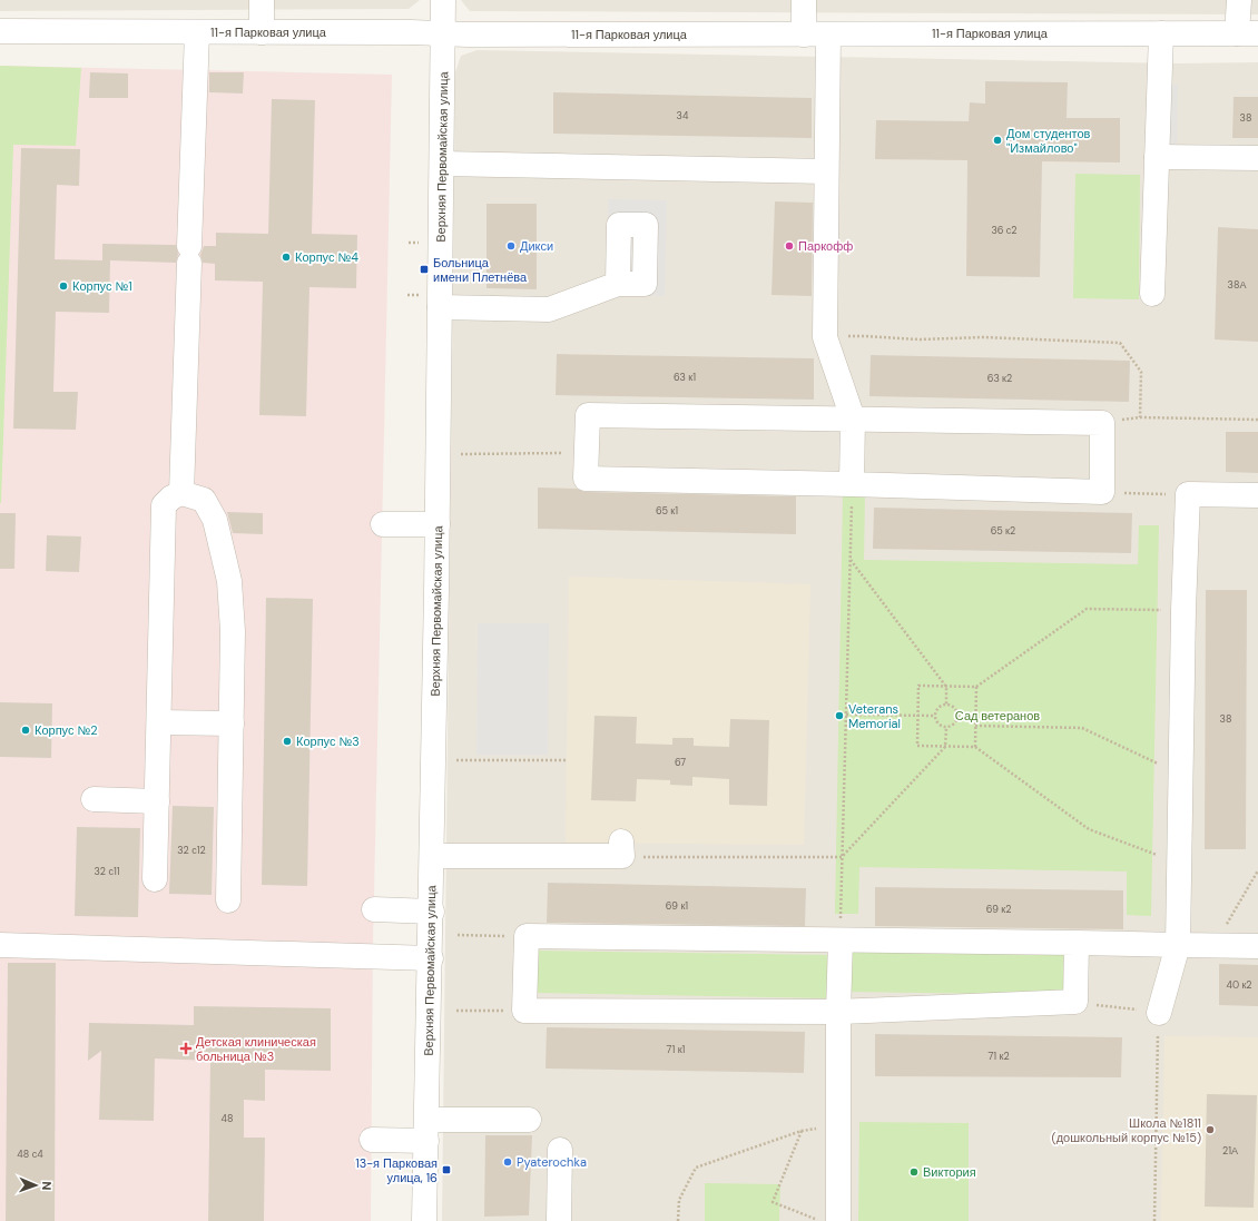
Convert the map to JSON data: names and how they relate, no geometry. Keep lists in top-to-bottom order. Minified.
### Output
{"streets":{"street":["11-я Парковая улица","Верхняя Первомайская улица"]},"crossings":[["11-я Парковая улица","Верхняя Первомайская улица"]],"parks":["Сад ветеранов"],"places":{"other":["Дом студентов \"Измайлово\"","Дикси","Паркофф","Корпус №4","Корпус №1","Veterans Memorial","Корпус №2","Корпус №3","Школа №1811 (дошкольный корпус №15)","Pyaterochka","Виктория"],"transit":["Больница имени Плетнёва","13-я Парковая улица, 16"],"health":["Детская клиническая больница №3"]},"house_numbers":["34","38","36 с2","38А","63 к1","63 к2","65 к1","65 к2","38","67","32 с12","32 с11","69 к1","69 к2","40 к2","71 к1","71 к2","48","21А","48 с4"],"north":"right"}
